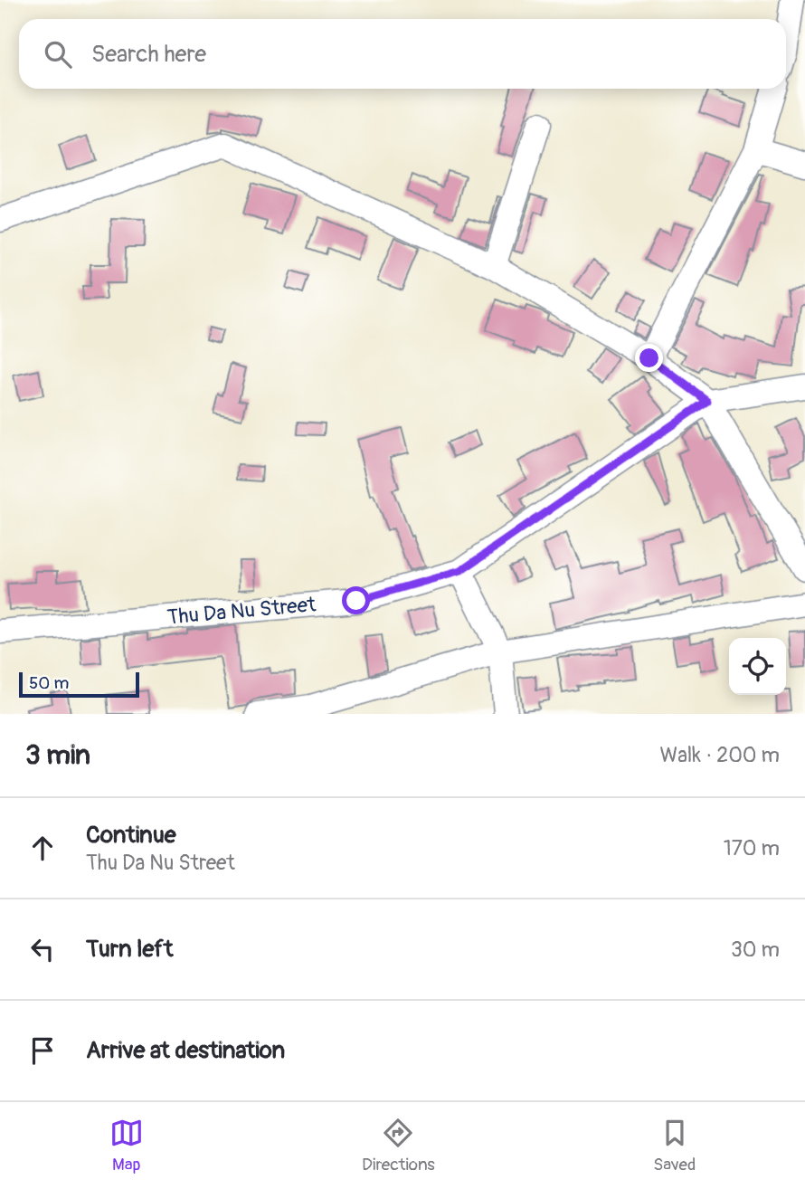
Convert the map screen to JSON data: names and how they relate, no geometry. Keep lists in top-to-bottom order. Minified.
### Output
{"streets":{"street":["Thu Da Nu Street"]},"scale_bar":"50 m","page":{"search":"Search here","scale":"50 m","heading":["3 min","Walk · 200 m"],"list":[["Continue","Thu Da Nu Street","170 m"],["Turn left","30 m"],"Arrive at destination"],"nav":["Map","Directions","Saved"]}}
